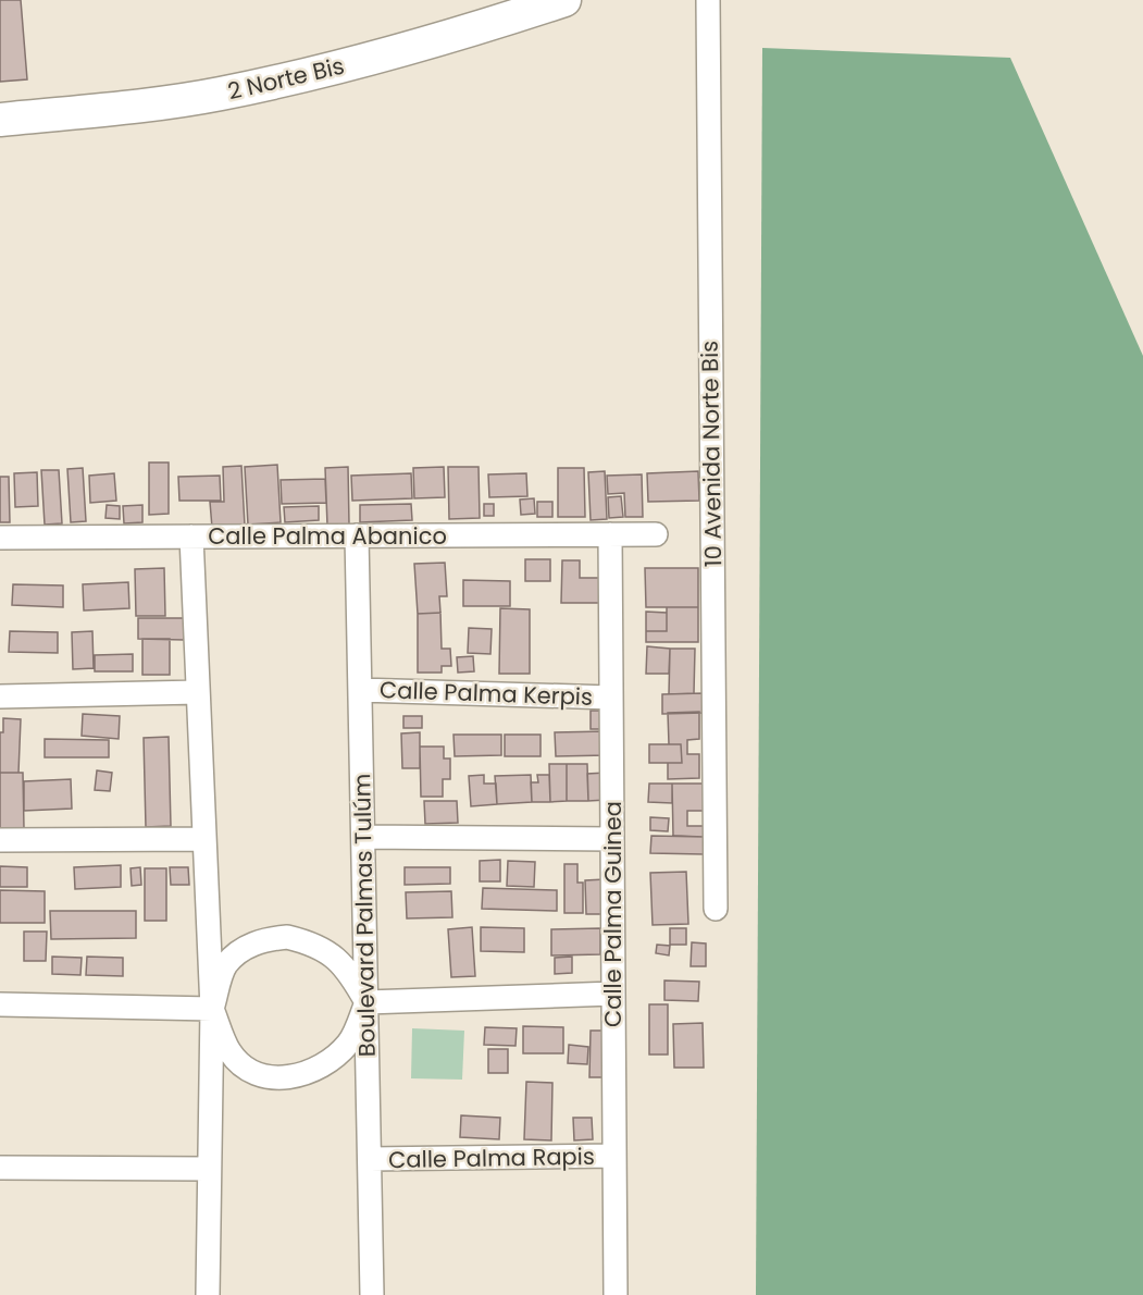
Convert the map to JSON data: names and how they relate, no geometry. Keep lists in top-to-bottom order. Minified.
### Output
{"streets":{"street":["2 Norte Bis","10 Avenida Norte Bis","Calle Palma Abanico","Calle Palma Kerpis","Calle Palma Guinea","Boulevard Palmas Tulúm","Calle Palma Rapis"]},"crossings":[["Calle Palma Abanico","Calle Palma Guinea"],["Calle Palma Abanico","Boulevard Palmas Tulúm"],["Calle Palma Kerpis","Calle Palma Guinea"],["Calle Palma Kerpis","Boulevard Palmas Tulúm"],["Calle Palma Guinea","Calle Palma Rapis"],["Boulevard Palmas Tulúm","Calle Palma Rapis"]]}
